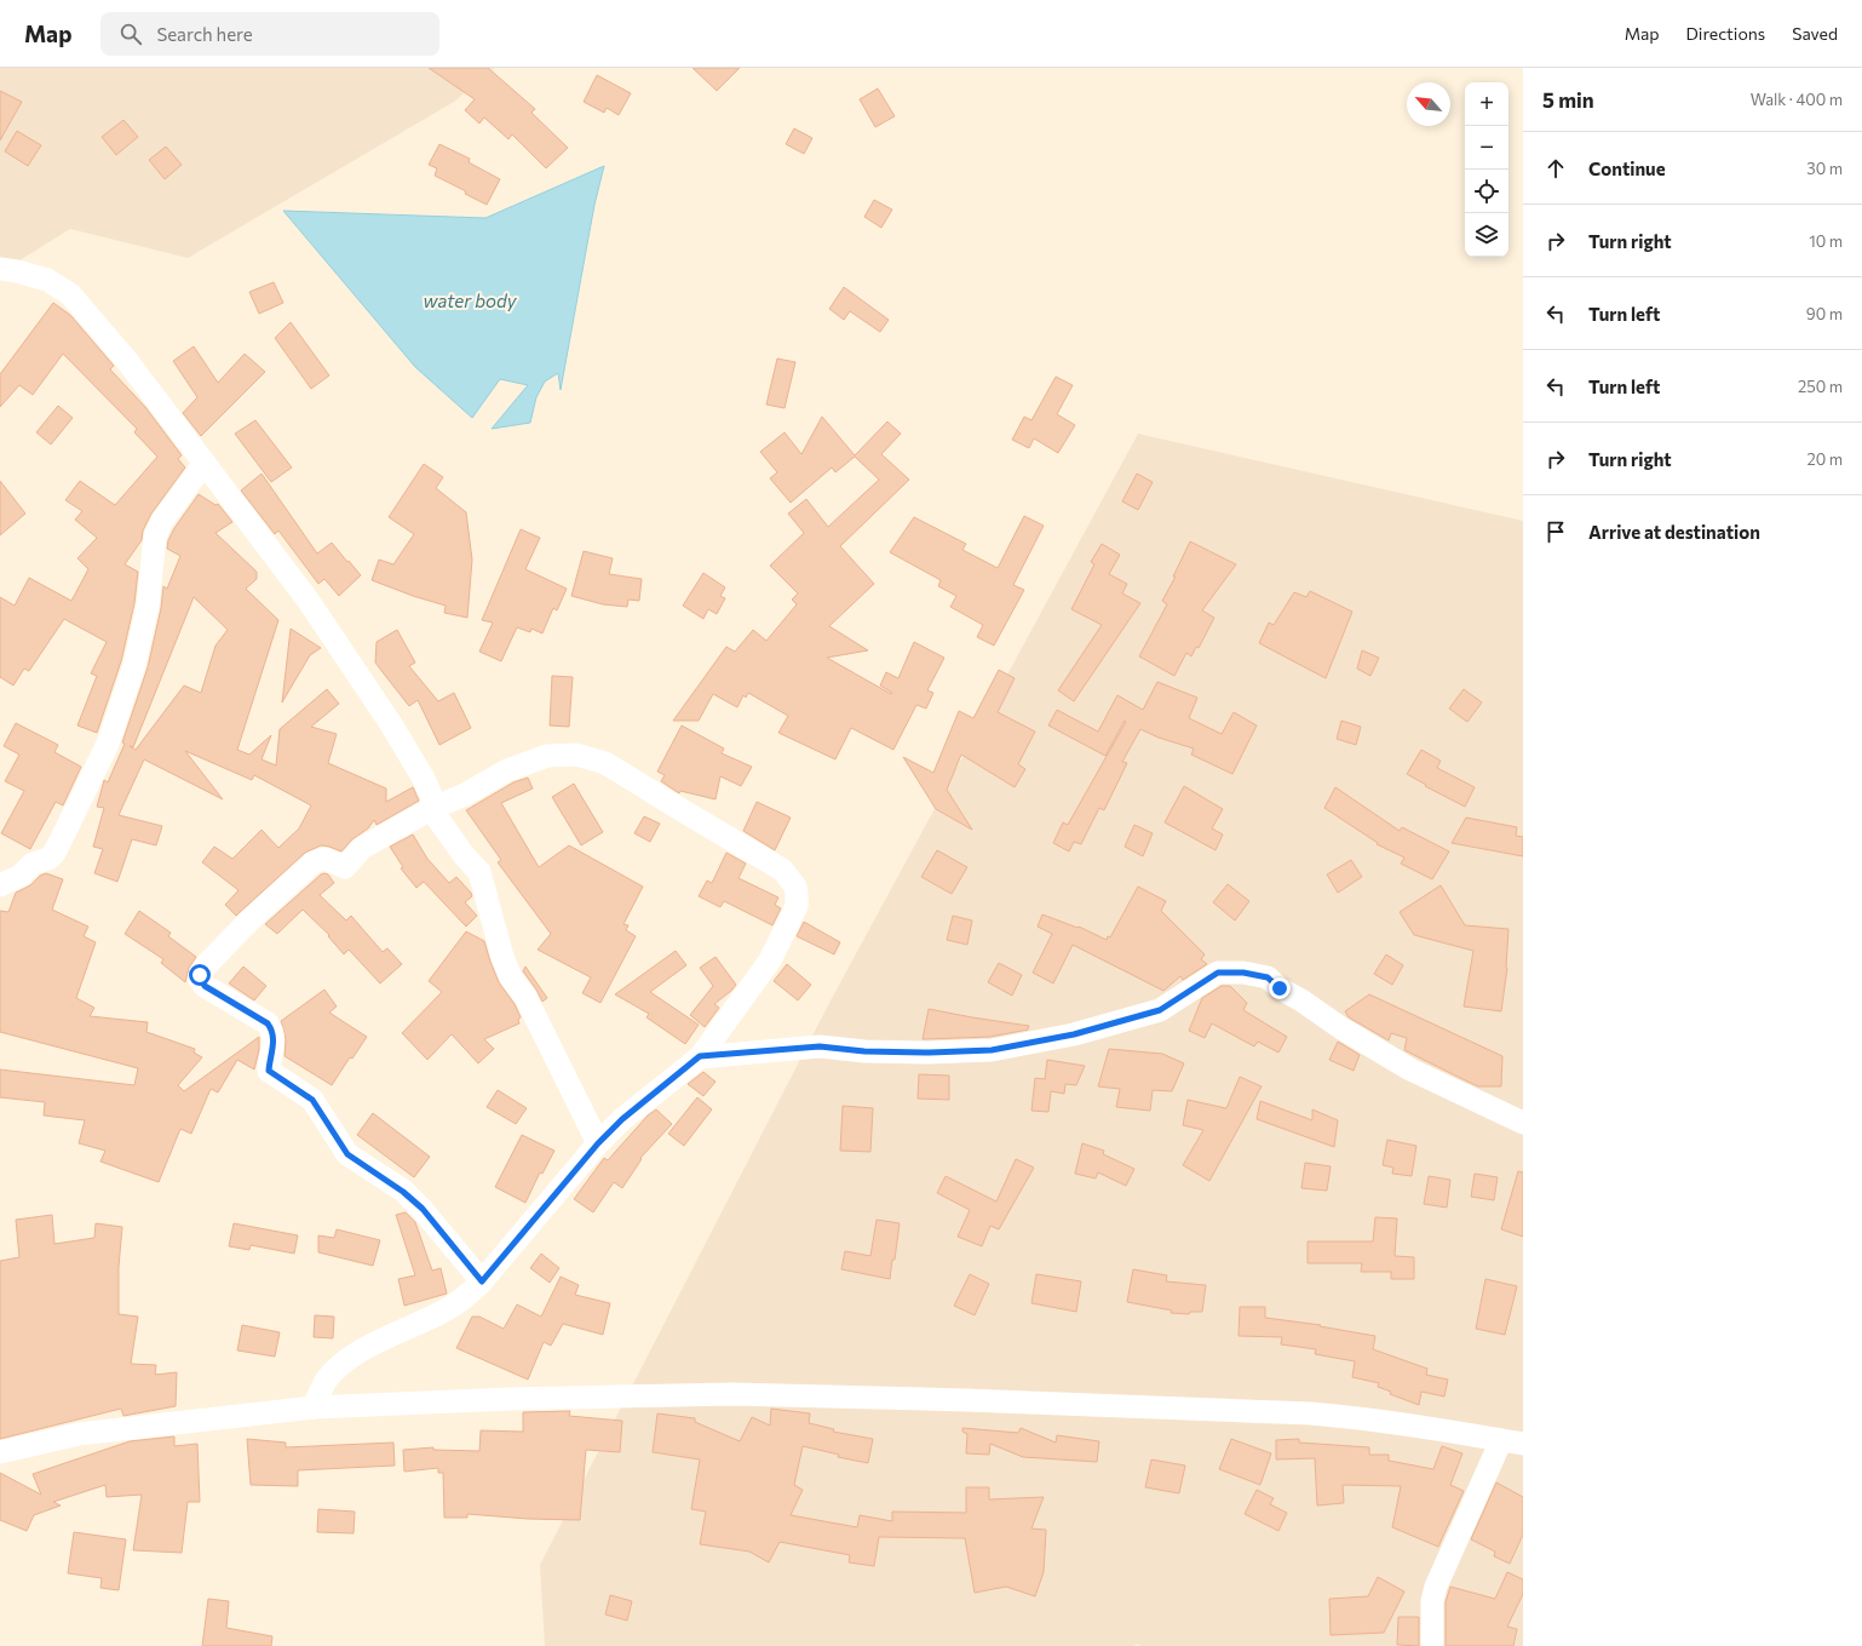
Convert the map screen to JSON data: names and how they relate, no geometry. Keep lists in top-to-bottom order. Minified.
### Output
{"water":["water body"],"north":"top left","page":{"header":"Map","search":"Search here","nav":["Map","Directions","Saved"],"heading":["5 min","Walk · 400 m"],"map_buttons":["+","−"],"list":[["Continue","30 m"],["Turn right","10 m"],["Turn left","90 m"],["Turn left","250 m"],["Turn right","20 m"],"Arrive at destination"]}}
